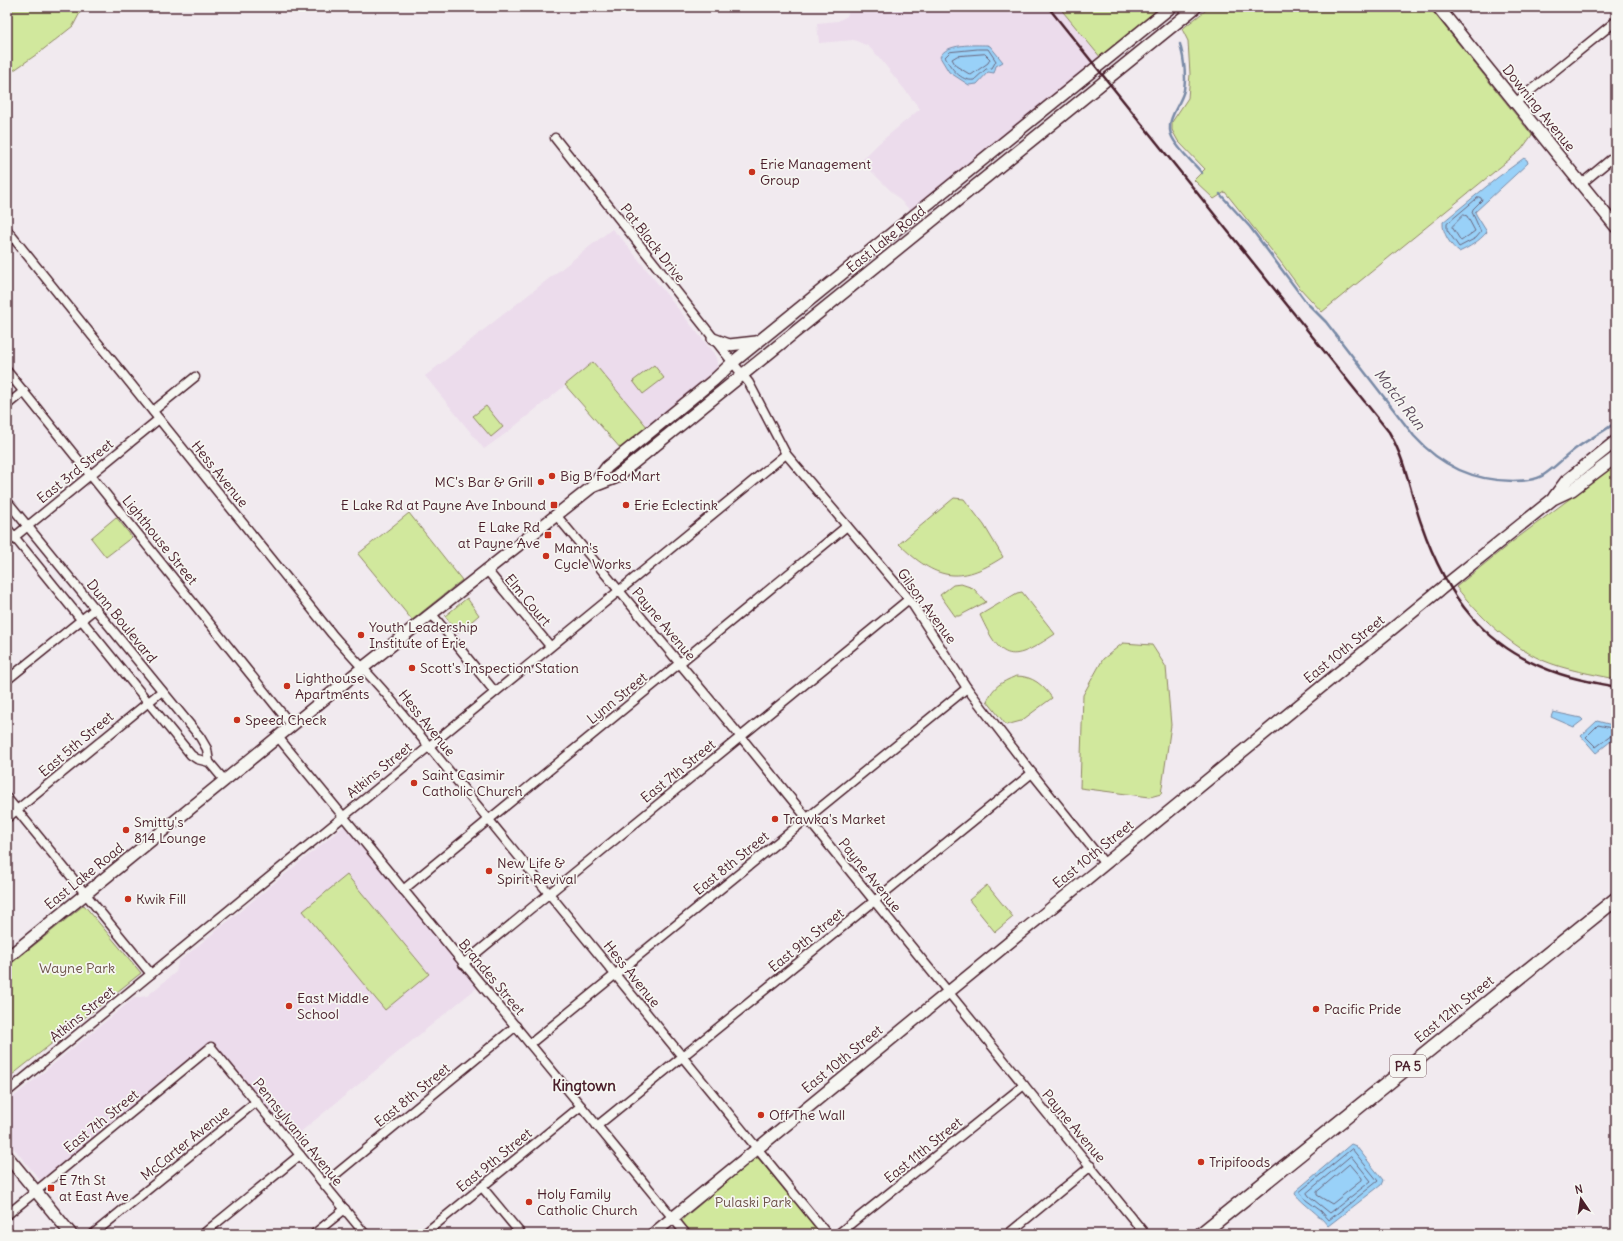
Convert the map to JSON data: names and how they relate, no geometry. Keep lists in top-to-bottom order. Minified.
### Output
{"streets":{"main road":["Downing Avenue","East Lake Road","East 10th Street","East 12th Street","PA 5"],"street":["Pat Black Drive","East 3rd Street","Hess Avenue","Lighthouse Street","Elm Court","Gilson Avenue","Dunn Boulevard","Payne Avenue","Lynn Street","East 5th Street","Atkins Street","East 7th Street","East 8th Street","East 9th Street","Brandes Street","Pennsylvania Avenue","McCarter Avenue","East 11th Street"]},"crossings":[["East Lake Road","Pat Black Drive"],["East Lake Road","Hess Avenue"],["East Lake Road","Lighthouse Street"],["East Lake Road","Elm Court"],["East Lake Road","Gilson Avenue"],["East Lake Road","Dunn Boulevard"],["East Lake Road","Payne Avenue"],["East Lake Road","Brandes Street"],["Pat Black Drive","Gilson Avenue"],["East 3rd Street","Hess Avenue"],["East 3rd Street","Lighthouse Street"],["East 3rd Street","Dunn Boulevard"],["Hess Avenue","East 10th Street"],["Hess Avenue","Lynn Street"],["Hess Avenue","Atkins Street"],["Hess Avenue","East 7th Street"],["Hess Avenue","East 8th Street"],["Hess Avenue","East 9th Street"],["Elm Court","Atkins Street"],["Gilson Avenue","East 10th Street"],["Gilson Avenue","Lynn Street"],["Gilson Avenue","Atkins Street"],["Gilson Avenue","East 7th Street"],["Gilson Avenue","East 8th Street"],["Gilson Avenue","East 9th Street"],["Dunn Boulevard","East 5th Street"],["Payne Avenue","East 10th Street"],["Payne Avenue","Lynn Street"],["Payne Avenue","Atkins Street"],["Payne Avenue","East 7th Street"],["Payne Avenue","East 8th Street"],["Payne Avenue","East 9th Street"],["Payne Avenue","East 11th Street"],["East 10th Street","Brandes Street"],["Lynn Street","Brandes Street"],["Atkins Street","Brandes Street"],["East 7th Street","Brandes Street"],["East 7th Street","Pennsylvania Avenue"],["East 8th Street","Brandes Street"],["East 8th Street","Pennsylvania Avenue"],["East 9th Street","Brandes Street"],["Pennsylvania Avenue","McCarter Avenue"]],"districts":["Kingtown"],"water":["Motch Run"],"parks":["Wayne Park","Pulaski Park"],"places":{"other":["Erie Management Group","Big B Food Mart","MC's Bar & Grill","Erie Eclectink","Mann's Cycle Works","Youth Leadership Institute of Erie","Scott's Inspection Station","Lighthouse Apartments","Speed Check","Saint Casimir Catholic Church","Trawka's Market","Smitty's 814 Lounge","New Life & Spirit Revival","Kwik Fill","East Middle School","Pacific Pride","Off The Wall","Tripifoods","Holy Family Catholic Church"],"transit":["E Lake Rd at Payne Ave Inbound","E Lake Rd at Payne Ave","E 7th St at East Ave"]},"north":"top"}
